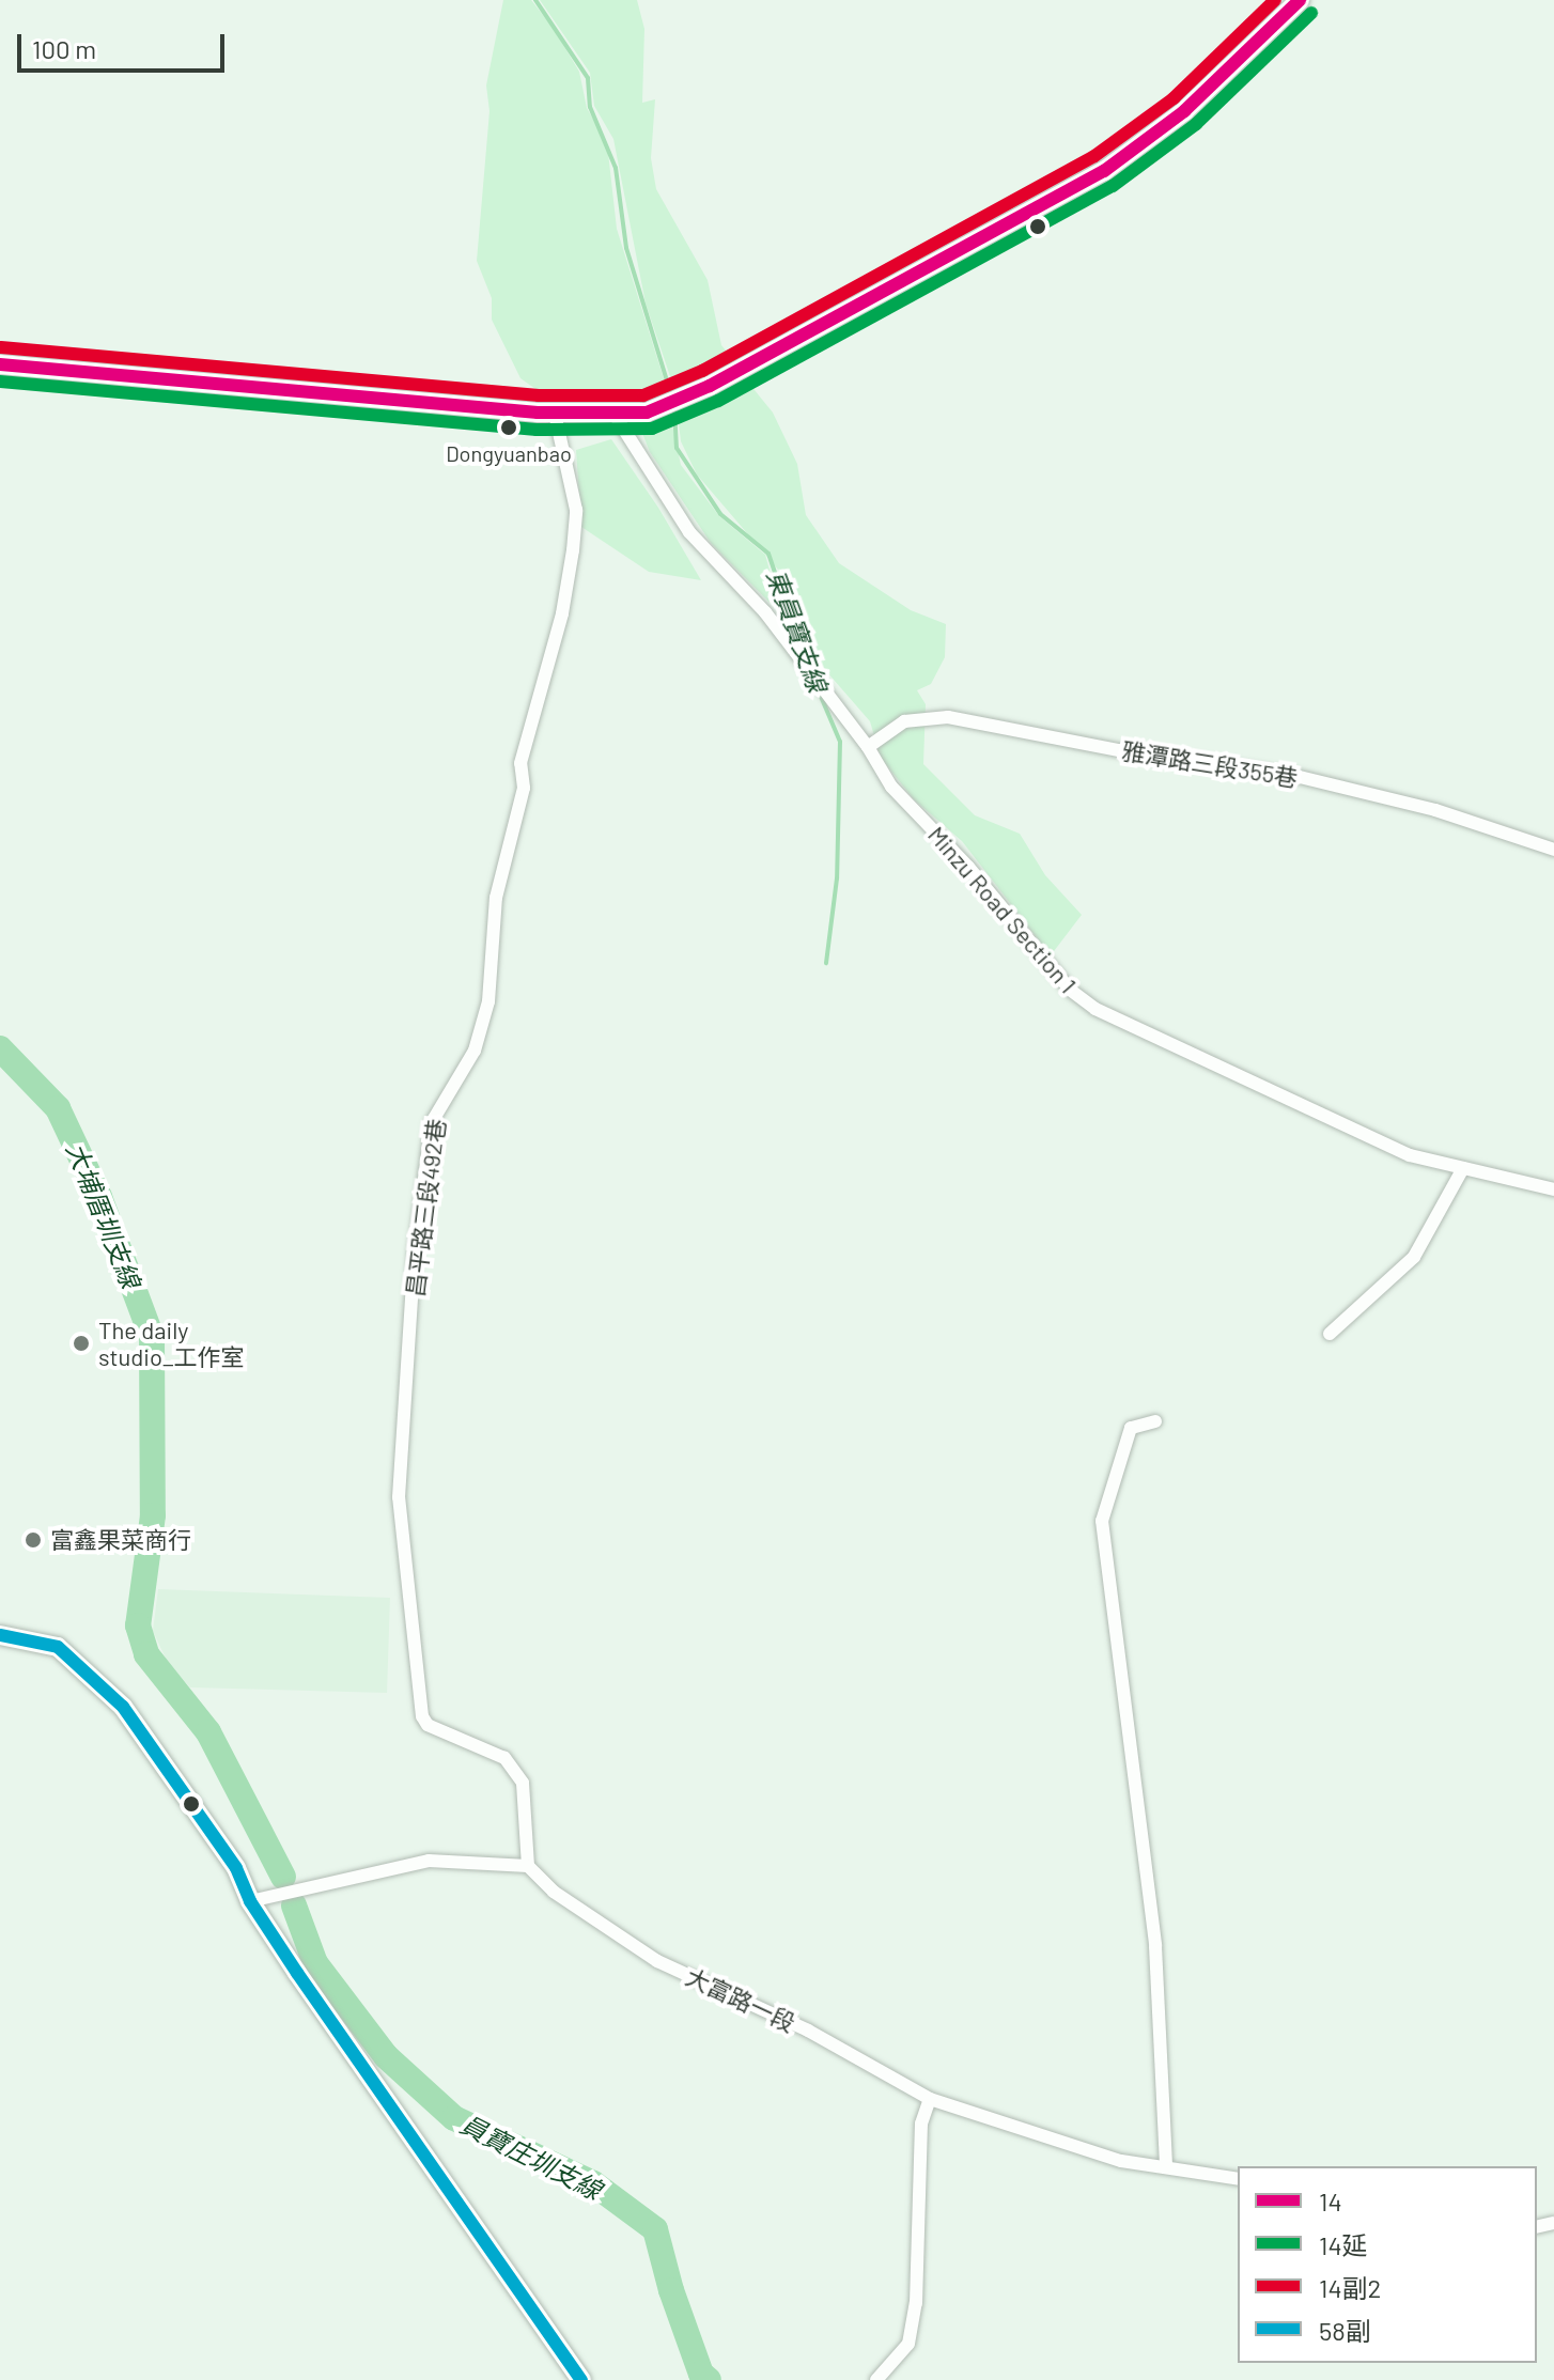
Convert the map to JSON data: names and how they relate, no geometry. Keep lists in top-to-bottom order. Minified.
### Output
{"streets":{"street":["雅潭路三段355巷","Minzu Road Section 1","昌平路三段492巷","大富路一段"]},"crossings":[["雅潭路三段355巷","Minzu Road Section 1"],["昌平路三段492巷","大富路一段"]],"water":["東員寶支線","大埔厝圳支線","員寶庄圳支線"],"places":["Dongyuanbao","The daily studio_工作室","富鑫果菜商行"],"lines":["transit line 14","transit line 14副2","transit line 14延","transit line 58副"],"legend":["14","14延","14副2","58副"],"scale_bar":"100 m"}
